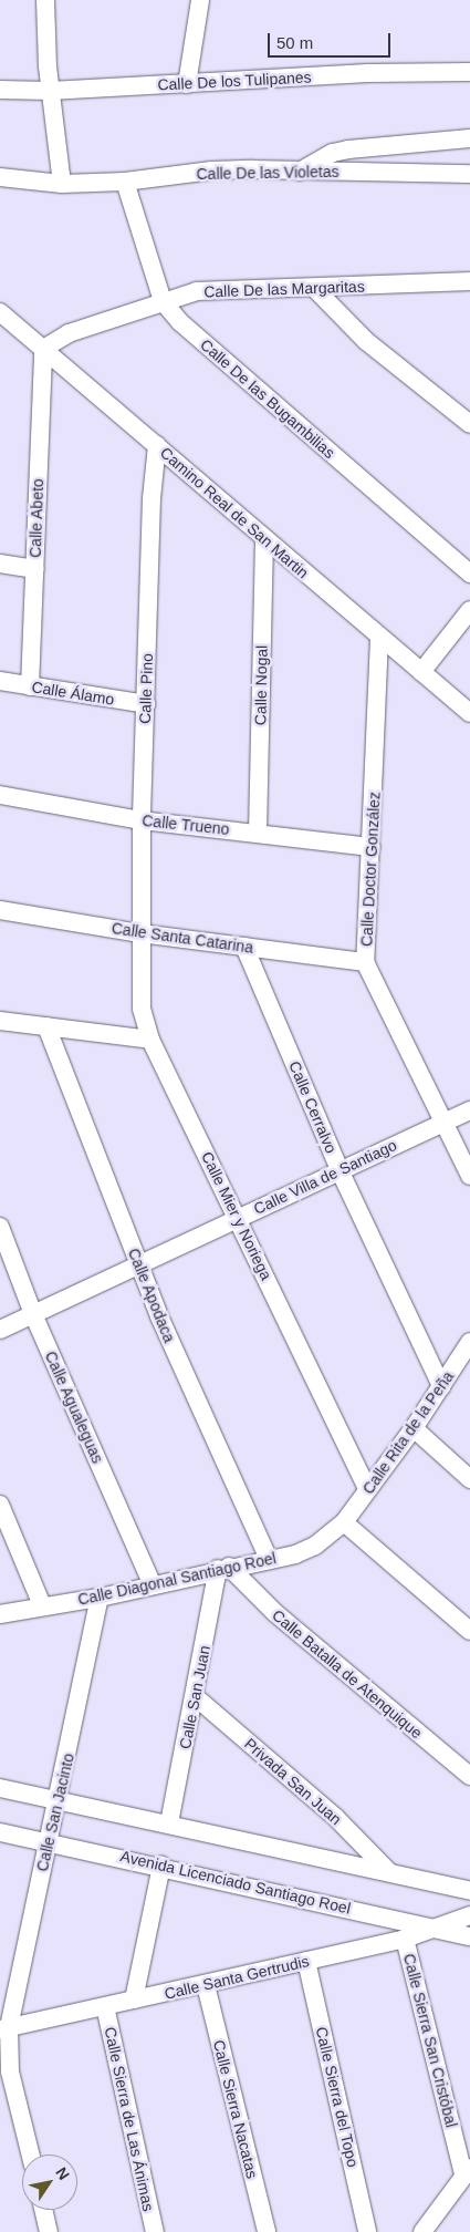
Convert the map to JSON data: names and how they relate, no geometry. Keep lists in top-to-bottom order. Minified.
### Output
{"streets":{"street":["Calle De los Tulipanes","Calle De las Violetas","Calle De las Margaritas","Calle De las Bugambilias","Camino Real de San Martin","Calle Abeto","Calle Nogal","Calle Pino","Calle Álamo","Calle Trueno","Calle Doctor González","Calle Santa Catarina","Calle Cerralvo","Calle Villa de Santiago","Calle Mier y Noriega","Calle Apodaca","Calle Agualeguas","Calle Rita de la Peña","Calle Diagonal Santiago Roel","Calle Batalla de Atenquique","Calle San Juan","Privada San Juan","Calle San Jacinto","Avenida Licenciado Santiago Roel","Calle Santa Gertrudis","Calle Sierra San Cristóbal","Calle Sierra del Topo","Calle Sierra Nacatas","Calle Sierra de Las Ánimas"]},"crossings":[["Calle De las Violetas","Calle De las Bugambilias"],["Calle De las Margaritas","Calle De las Bugambilias"],["Calle De las Margaritas","Camino Real de San Martin"],["Calle De las Margaritas","Calle Abeto"],["Camino Real de San Martin","Calle Abeto"],["Camino Real de San Martin","Calle Nogal"],["Camino Real de San Martin","Calle Pino"],["Camino Real de San Martin","Calle Doctor González"],["Calle Abeto","Calle Álamo"],["Calle Nogal","Calle Trueno"],["Calle Pino","Calle Álamo"],["Calle Pino","Calle Trueno"],["Calle Pino","Calle Santa Catarina"],["Calle Pino","Calle Mier y Noriega"],["Calle Trueno","Calle Doctor González"],["Calle Doctor González","Calle Santa Catarina"],["Calle Doctor González","Calle Villa de Santiago"],["Calle Santa Catarina","Calle Cerralvo"],["Calle Santa Catarina","Calle Mier y Noriega"],["Calle Cerralvo","Calle Villa de Santiago"],["Calle Cerralvo","Calle Rita de la Peña"],["Calle Villa de Santiago","Calle Mier y Noriega"],["Calle Villa de Santiago","Calle Apodaca"],["Calle Villa de Santiago","Calle Agualeguas"],["Calle Mier y Noriega","Calle Rita de la Peña"],["Calle Apodaca","Calle Diagonal Santiago Roel"],["Calle Agualeguas","Calle Diagonal Santiago Roel"],["Calle Rita de la Peña","Calle Diagonal Santiago Roel"],["Calle Diagonal Santiago Roel","Calle Batalla de Atenquique"],["Calle Diagonal Santiago Roel","Calle San Juan"],["Calle Diagonal Santiago Roel","Calle San Jacinto"],["Calle Batalla de Atenquique","Calle San Juan"],["Calle San Juan","Privada San Juan"],["Calle San Jacinto","Avenida Licenciado Santiago Roel"],["Calle San Jacinto","Calle Santa Gertrudis"],["Avenida Licenciado Santiago Roel","Calle Santa Gertrudis"],["Calle Santa Gertrudis","Calle Sierra San Cristóbal"],["Calle Santa Gertrudis","Calle Sierra del Topo"],["Calle Santa Gertrudis","Calle Sierra Nacatas"],["Calle Santa Gertrudis","Calle Sierra de Las Ánimas"]],"scale_bar":"50 m","north":"top right"}
